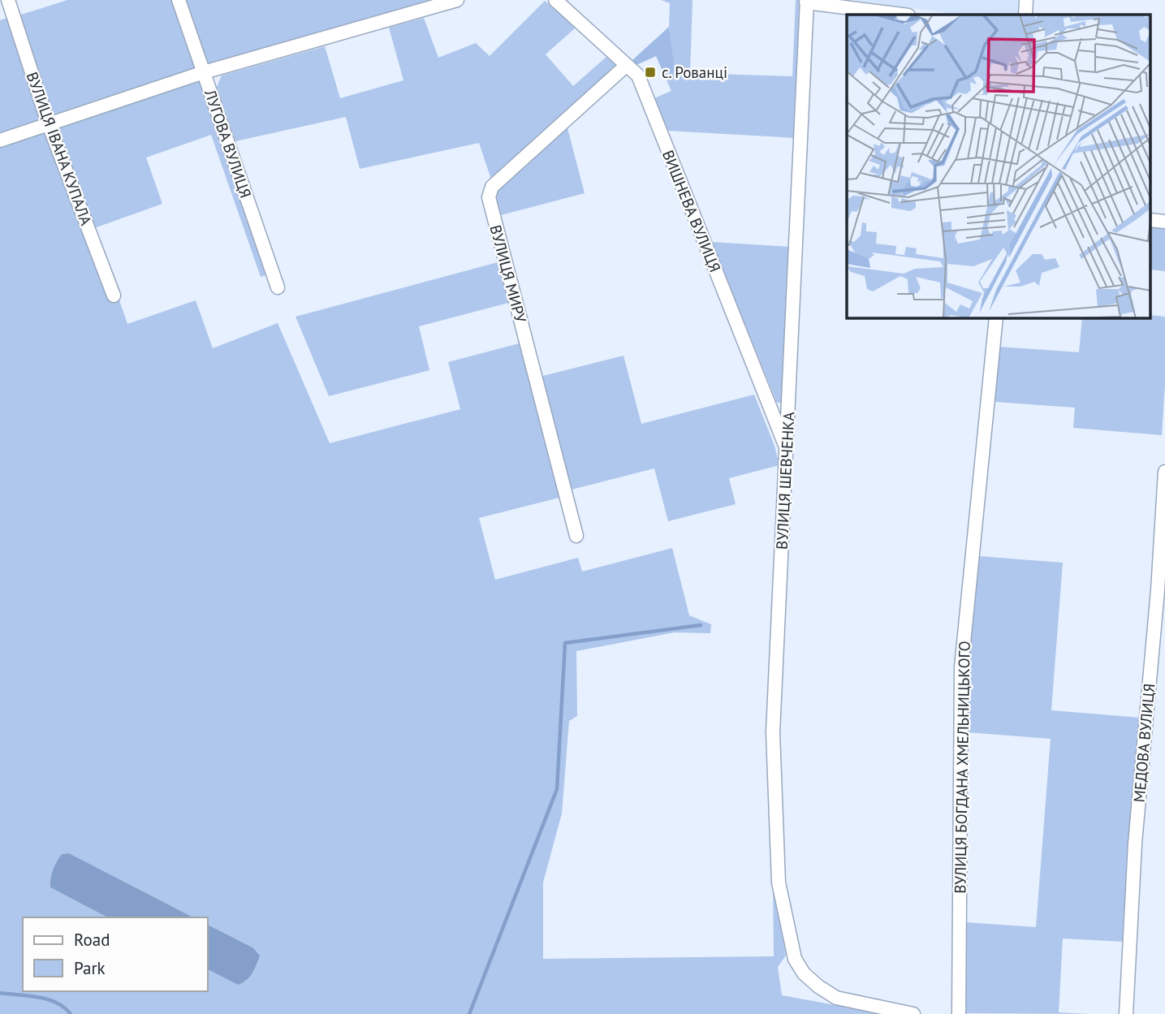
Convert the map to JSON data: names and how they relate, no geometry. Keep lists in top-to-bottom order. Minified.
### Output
{"streets":{"street":["ЛУГОВА ВУЛИЦЯ","ВУЛИЦЯ ІВАНА КУПАЛА","ВИШНЕВА ВУЛИЦЯ","ВУЛИЦЯ МИРУ","ВУЛИЦЯ ШЕВЧЕНКА","МЕДОВА ВУЛИЦЯ","ВУЛИЦЯ БОГДАНА ХМЕЛЬНИЦЬКОГО"]},"crossings":[["ВИШНЕВА ВУЛИЦЯ","ВУЛИЦЯ МИРУ"],["ВИШНЕВА ВУЛИЦЯ","ВУЛИЦЯ ШЕВЧЕНКА"]],"places":{"transit":["с. Рованці"]},"legend":["Road","Park"]}
